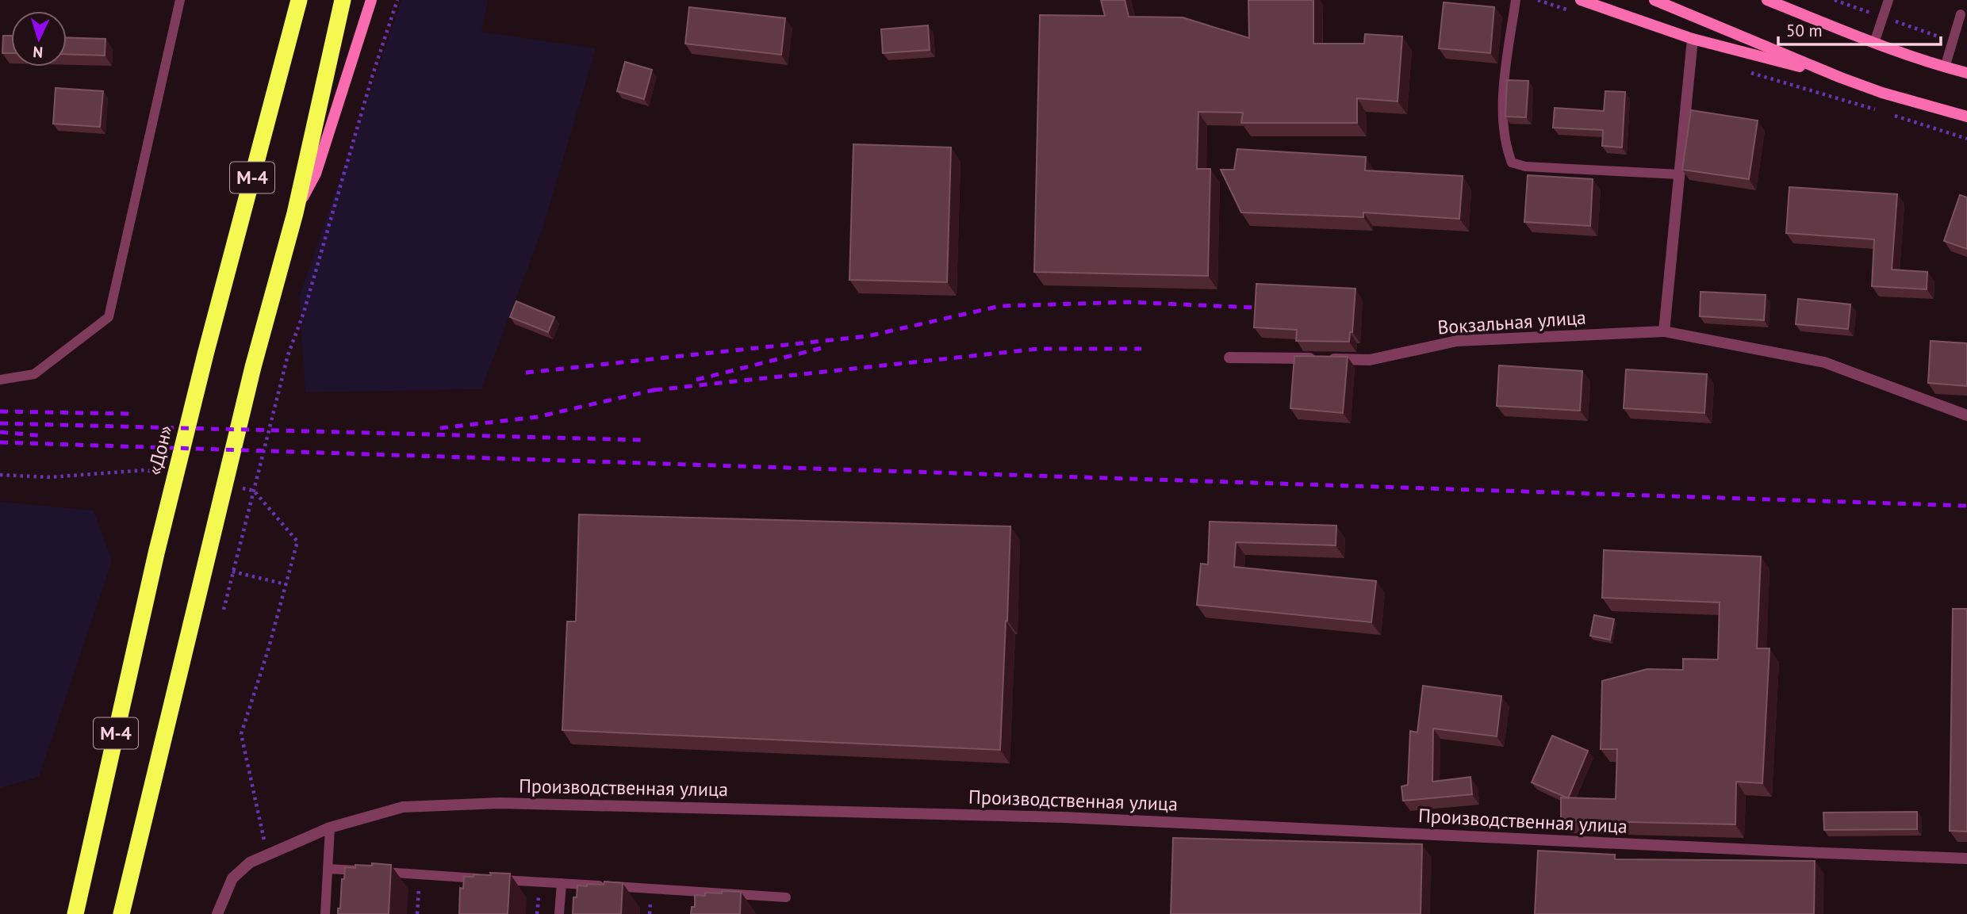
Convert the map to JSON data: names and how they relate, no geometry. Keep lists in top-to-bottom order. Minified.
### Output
{"streets":{"highway":["М-4","«Дон»"],"street":["Вокзальная улица","Производственная улица"]},"scale_bar":"50 m","north":"bottom"}
